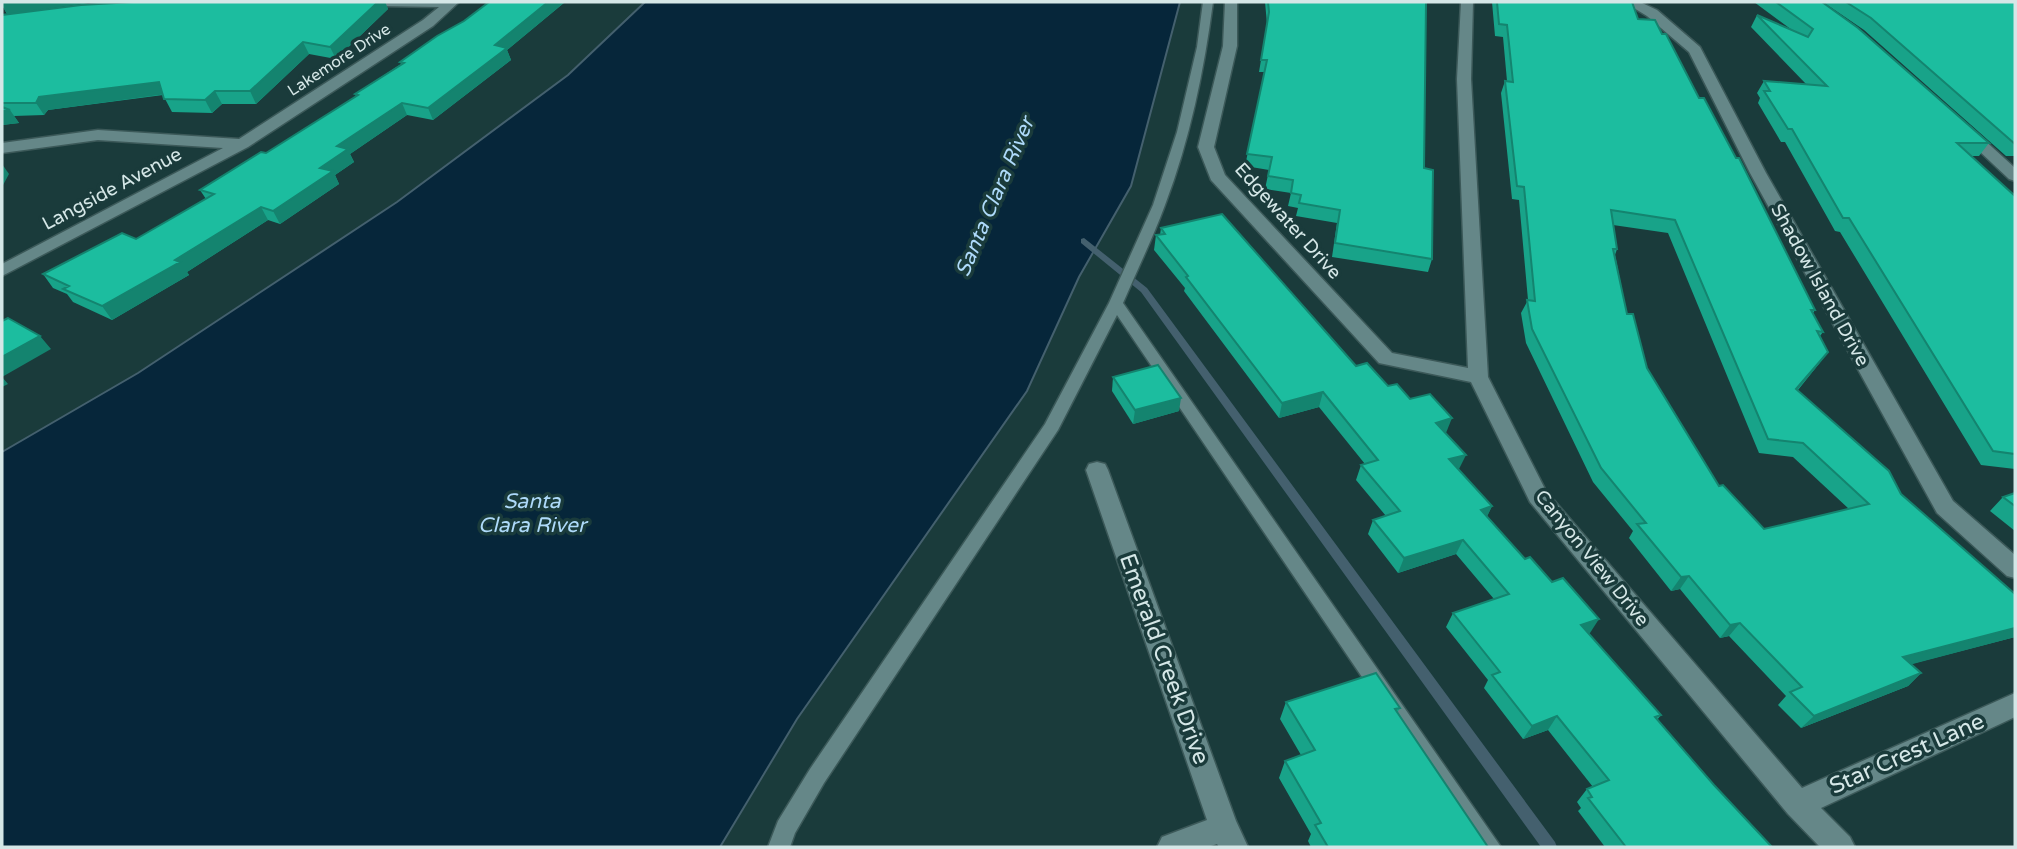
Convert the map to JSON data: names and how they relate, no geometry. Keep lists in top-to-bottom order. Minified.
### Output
{"streets":{"street":["Lakemore Drive","Langside Avenue","Edgewater Drive","Shadow Island Drive","Canyon View Drive","Emerald Creek Drive","Star Crest Lane"]},"crossings":[["Lakemore Drive","Langside Avenue"],["Edgewater Drive","Canyon View Drive"],["Canyon View Drive","Star Crest Lane"]],"water":["Santa Clara River"]}
